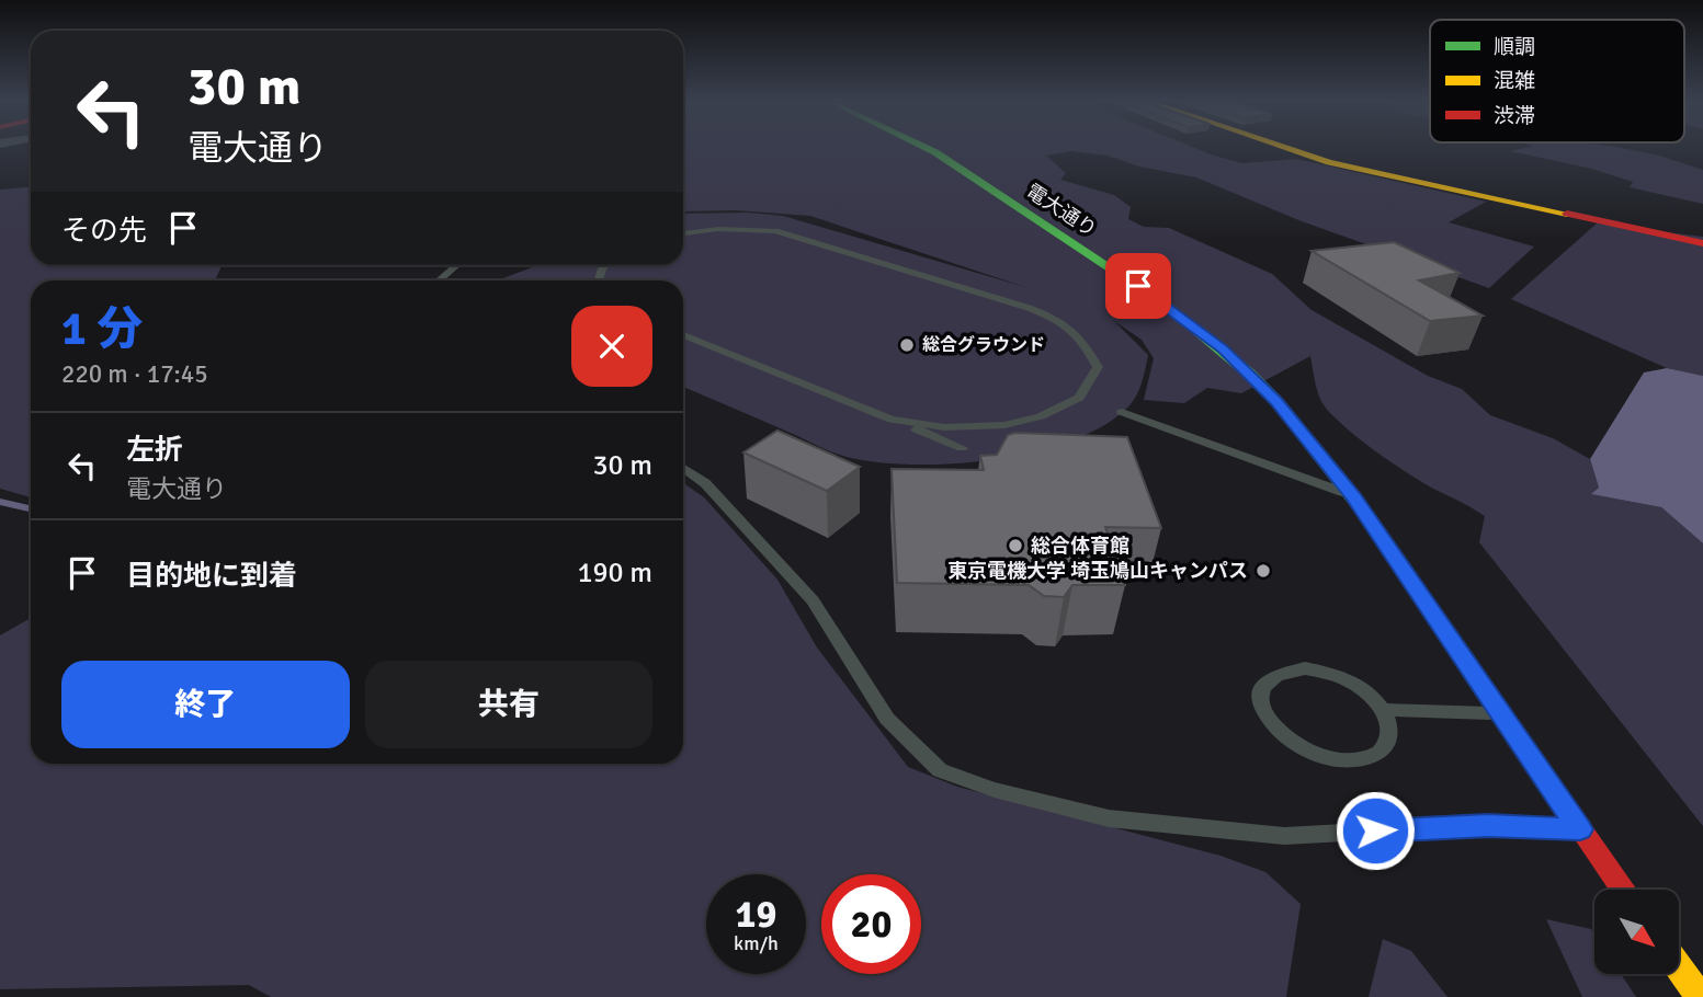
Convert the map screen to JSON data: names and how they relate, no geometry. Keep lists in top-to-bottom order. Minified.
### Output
{"streets":{"street":["電大通り"]},"places":["総合グラウンド","総合体育館","東京電機大学 埼玉鳩山キャンパス"],"legend":["順調","混雑","渋滞"],"north":"bottom right","page":{"turn":["30 m","電大通り"],"then":"その先","heading":["1 分","220 m · 17:45"],"list":[{"name":"左折","note":"電大通り","value":"30 m"},{"name":"目的地に到着","value":"190 m"}],"buttons":["終了","共有"],"speed":"19 km/h","limit":"20"}}
